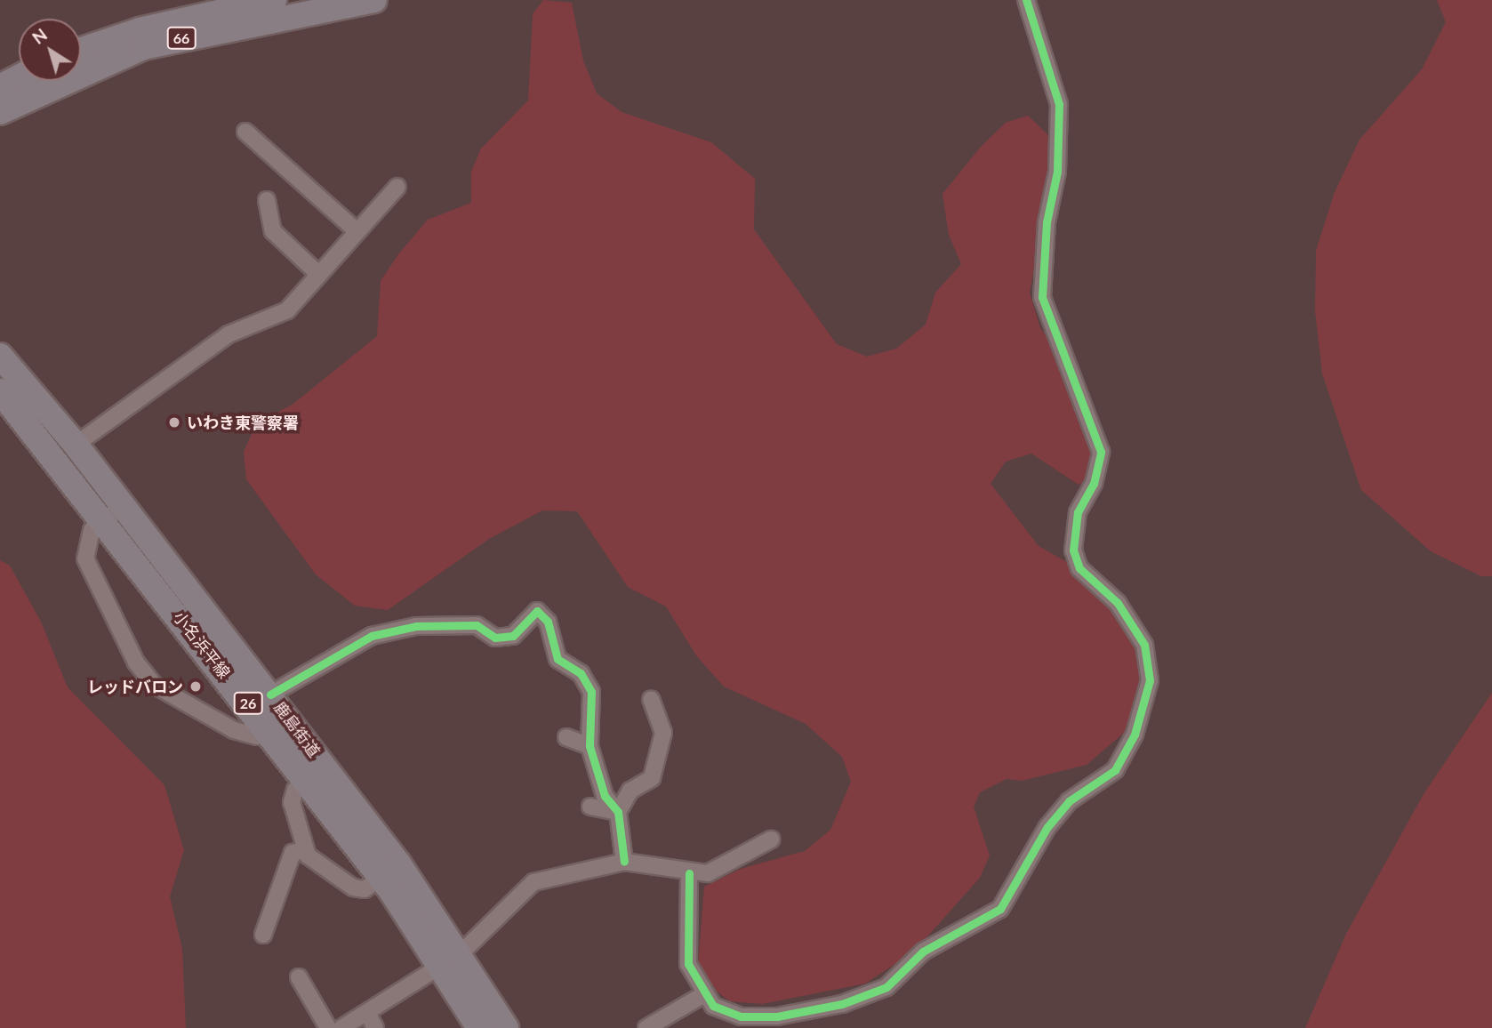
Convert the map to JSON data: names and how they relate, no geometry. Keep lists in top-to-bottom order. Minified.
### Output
{"streets":{"main road":["66","小名浜平線","26","鹿島街道"]},"crossings":[["小名浜平線","鹿島街道"],["26","鹿島街道"]],"places":["いわき東警察署","レッドバロン"],"north":"top left"}
